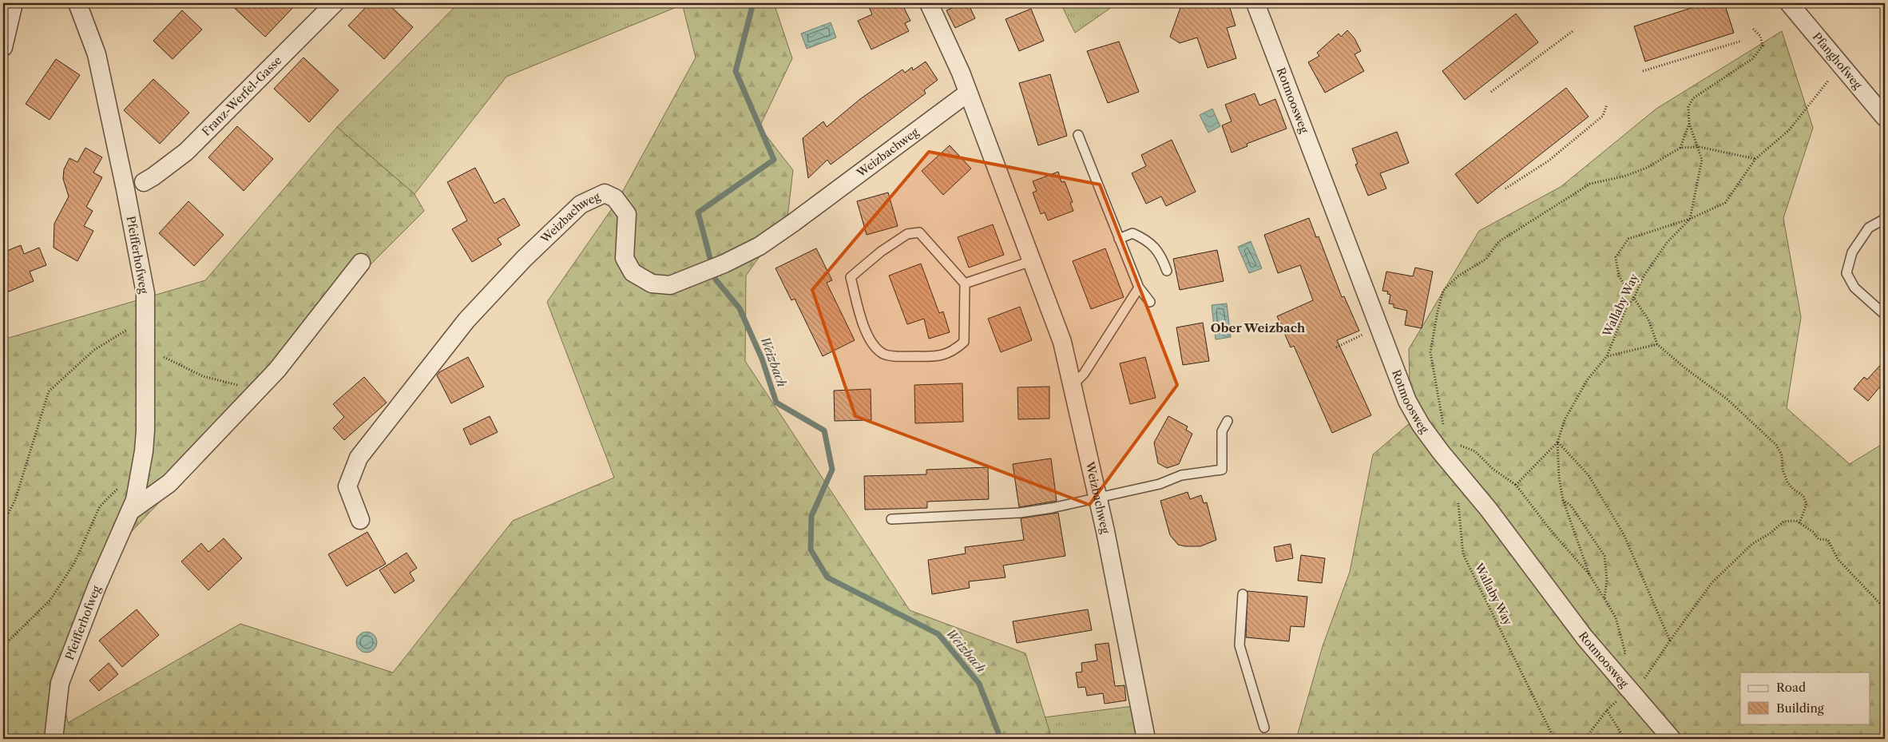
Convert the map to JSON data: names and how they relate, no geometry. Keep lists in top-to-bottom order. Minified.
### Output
{"streets":{"street":["Pfanghofweg","Franz-Werfel-Gasse","Rotmoosweg","Weizbachweg","Pfeifferhofweg"],"path":["Wallaby Way"]},"districts":["Ober Weizbach"],"water":["Weizbach"],"legend":["Road","Building"]}
